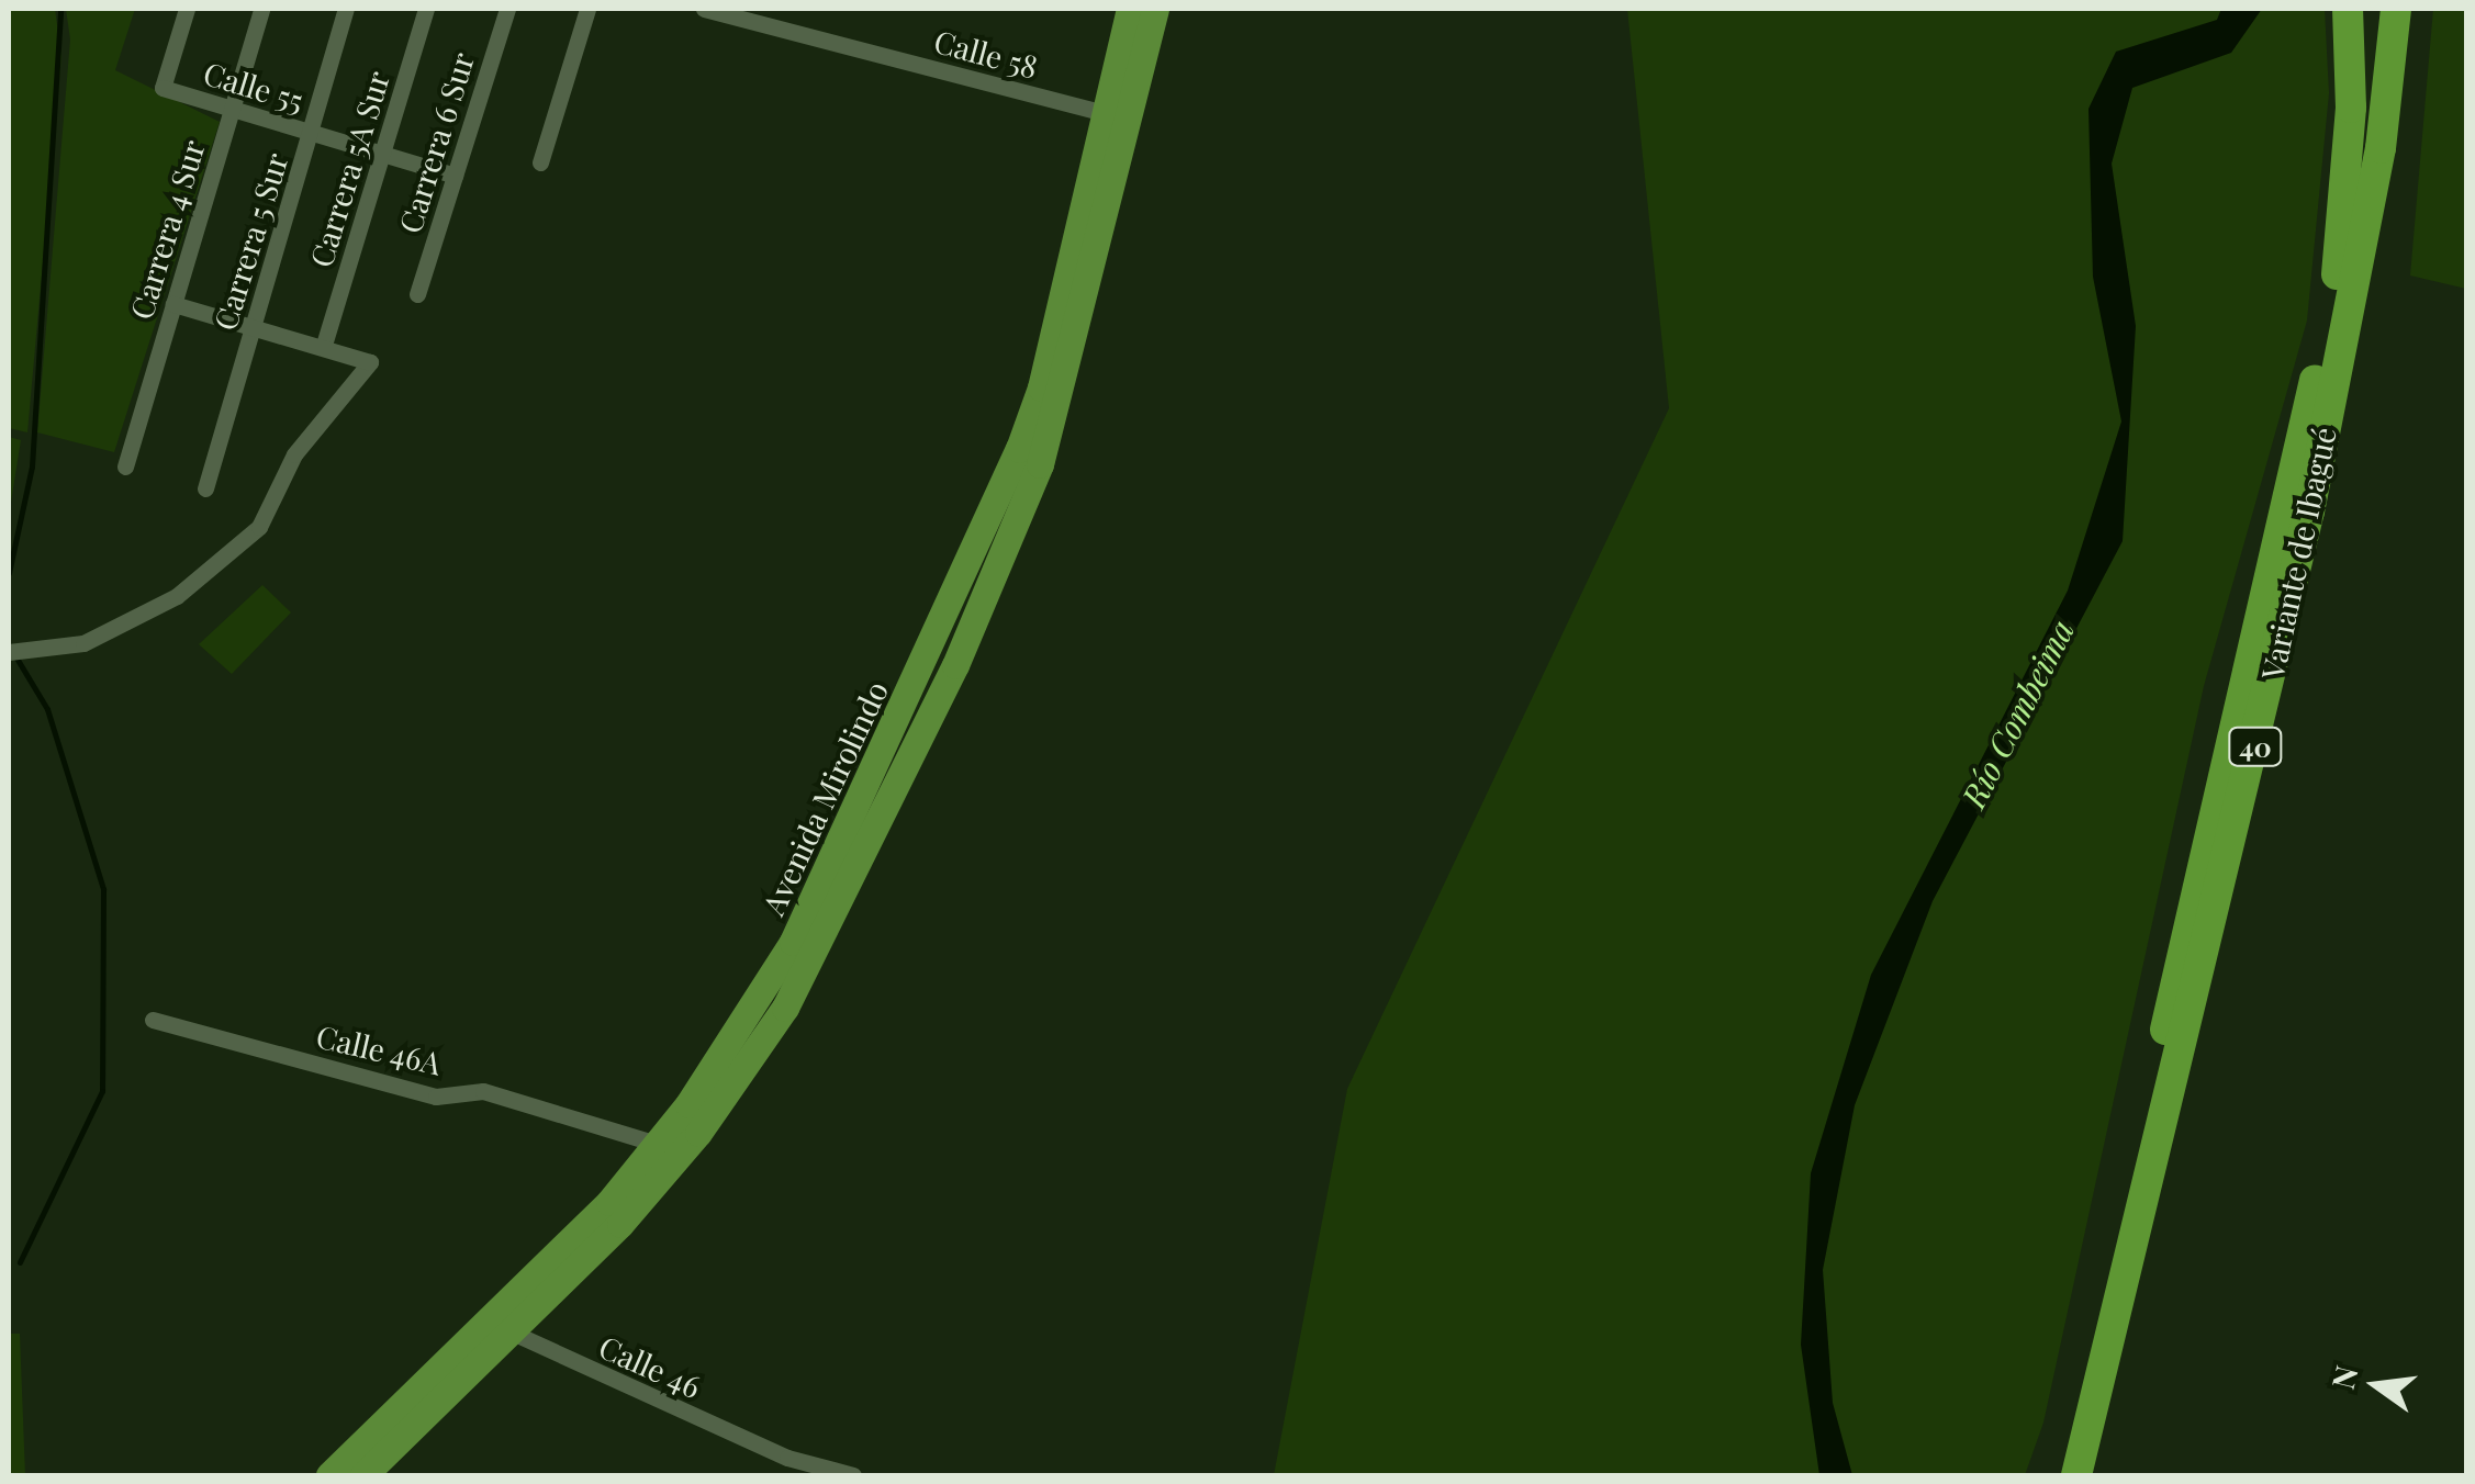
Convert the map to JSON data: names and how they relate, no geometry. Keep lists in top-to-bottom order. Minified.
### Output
{"streets":{"highway":["Variante de Ibagué","40"],"main road":["Avenida Mirolindo"],"street":["Calle 58","Calle 55","Carrera 6 Sur","Carrera 5A Sur","Carrera 4 Sur","Carrera 5 Sur","Calle 46A","Calle 46"]},"crossings":[["Calle 58","Avenida Mirolindo"],["Calle 55","Carrera 6 Sur"],["Calle 55","Carrera 5A Sur"],["Calle 55","Carrera 4 Sur"],["Calle 55","Carrera 5 Sur"],["Avenida Mirolindo","Calle 46A"],["Avenida Mirolindo","Calle 46"]],"water":["Río Combeima"],"north":"left"}
